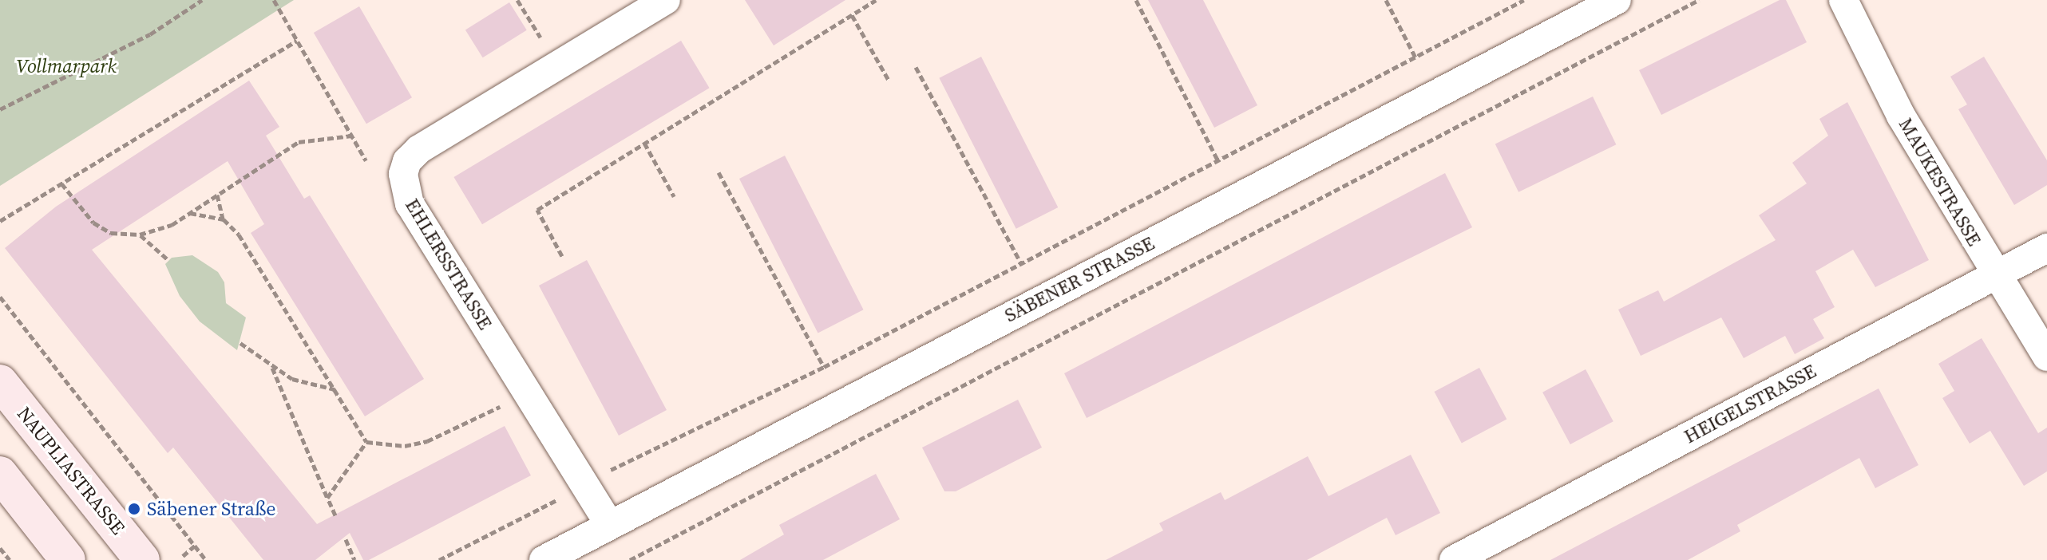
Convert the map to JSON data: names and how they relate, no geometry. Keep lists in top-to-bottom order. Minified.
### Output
{"streets":{"street":["MAUKESTRASSE","EHLERSSTRASSE","SÄBENER STRASSE","HEIGELSTRASSE","NAUPLIASTRASSE"]},"crossings":[["MAUKESTRASSE","HEIGELSTRASSE"],["EHLERSSTRASSE","SÄBENER STRASSE"]],"parks":["Vollmarpark"],"places":["Säbener Straße"]}
